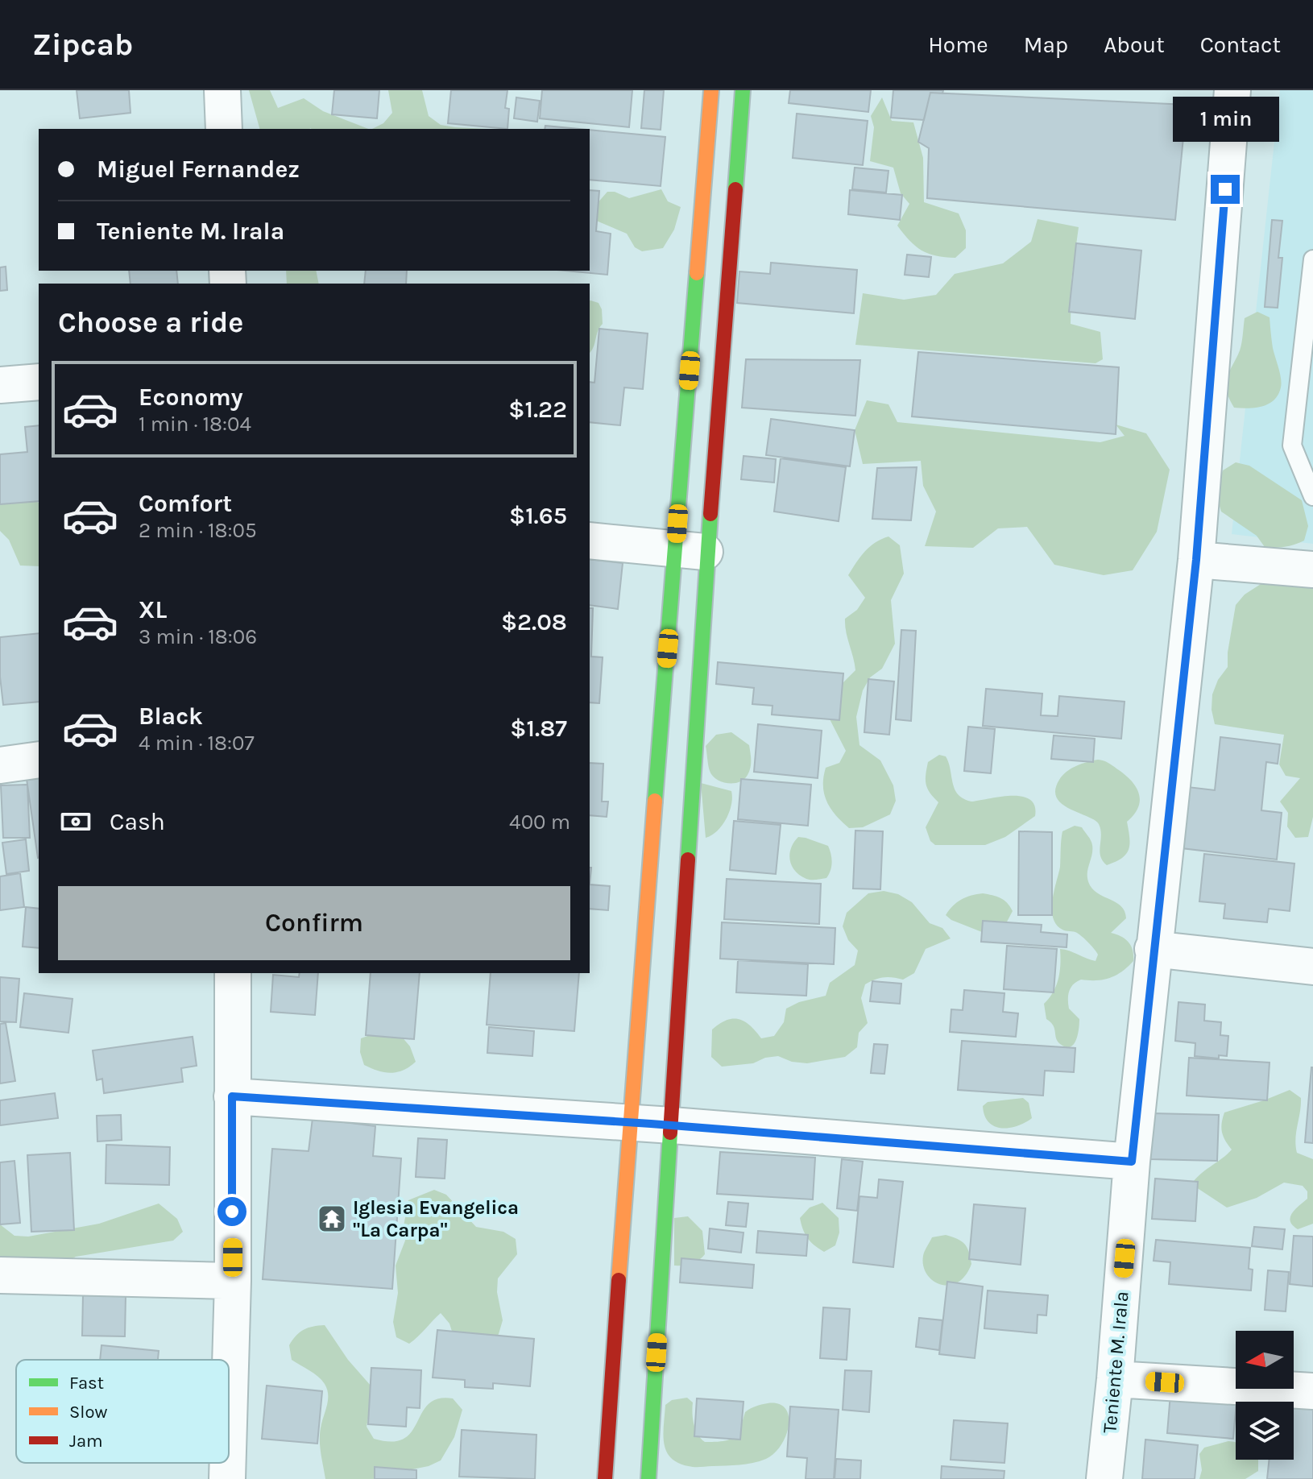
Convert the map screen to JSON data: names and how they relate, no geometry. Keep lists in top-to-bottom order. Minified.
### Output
{"streets":{"street":["Teniente M. Irala"]},"places":{"temple":["Iglesia Evangelica \"La Carpa\""]},"legend":["Fast","Slow","Jam"],"north":"left","page":{"header":"Zipcab","nav":["Home","Map","About","Contact"],"bubble":"1 min","banner":["Miguel Fernandez","Teniente M. Irala"],"heading":"Choose a ride","list":[{"name":"Economy","note":"1 min · 18:04","value":"$1.22"},{"name":"Comfort","note":"2 min · 18:05","value":"$1.65"},{"name":"XL","note":"3 min · 18:06","value":"$2.08"},{"name":"Black","note":"4 min · 18:07","value":"$1.87"}],"pay":["Cash","400 m"],"buttons":"Confirm"}}
